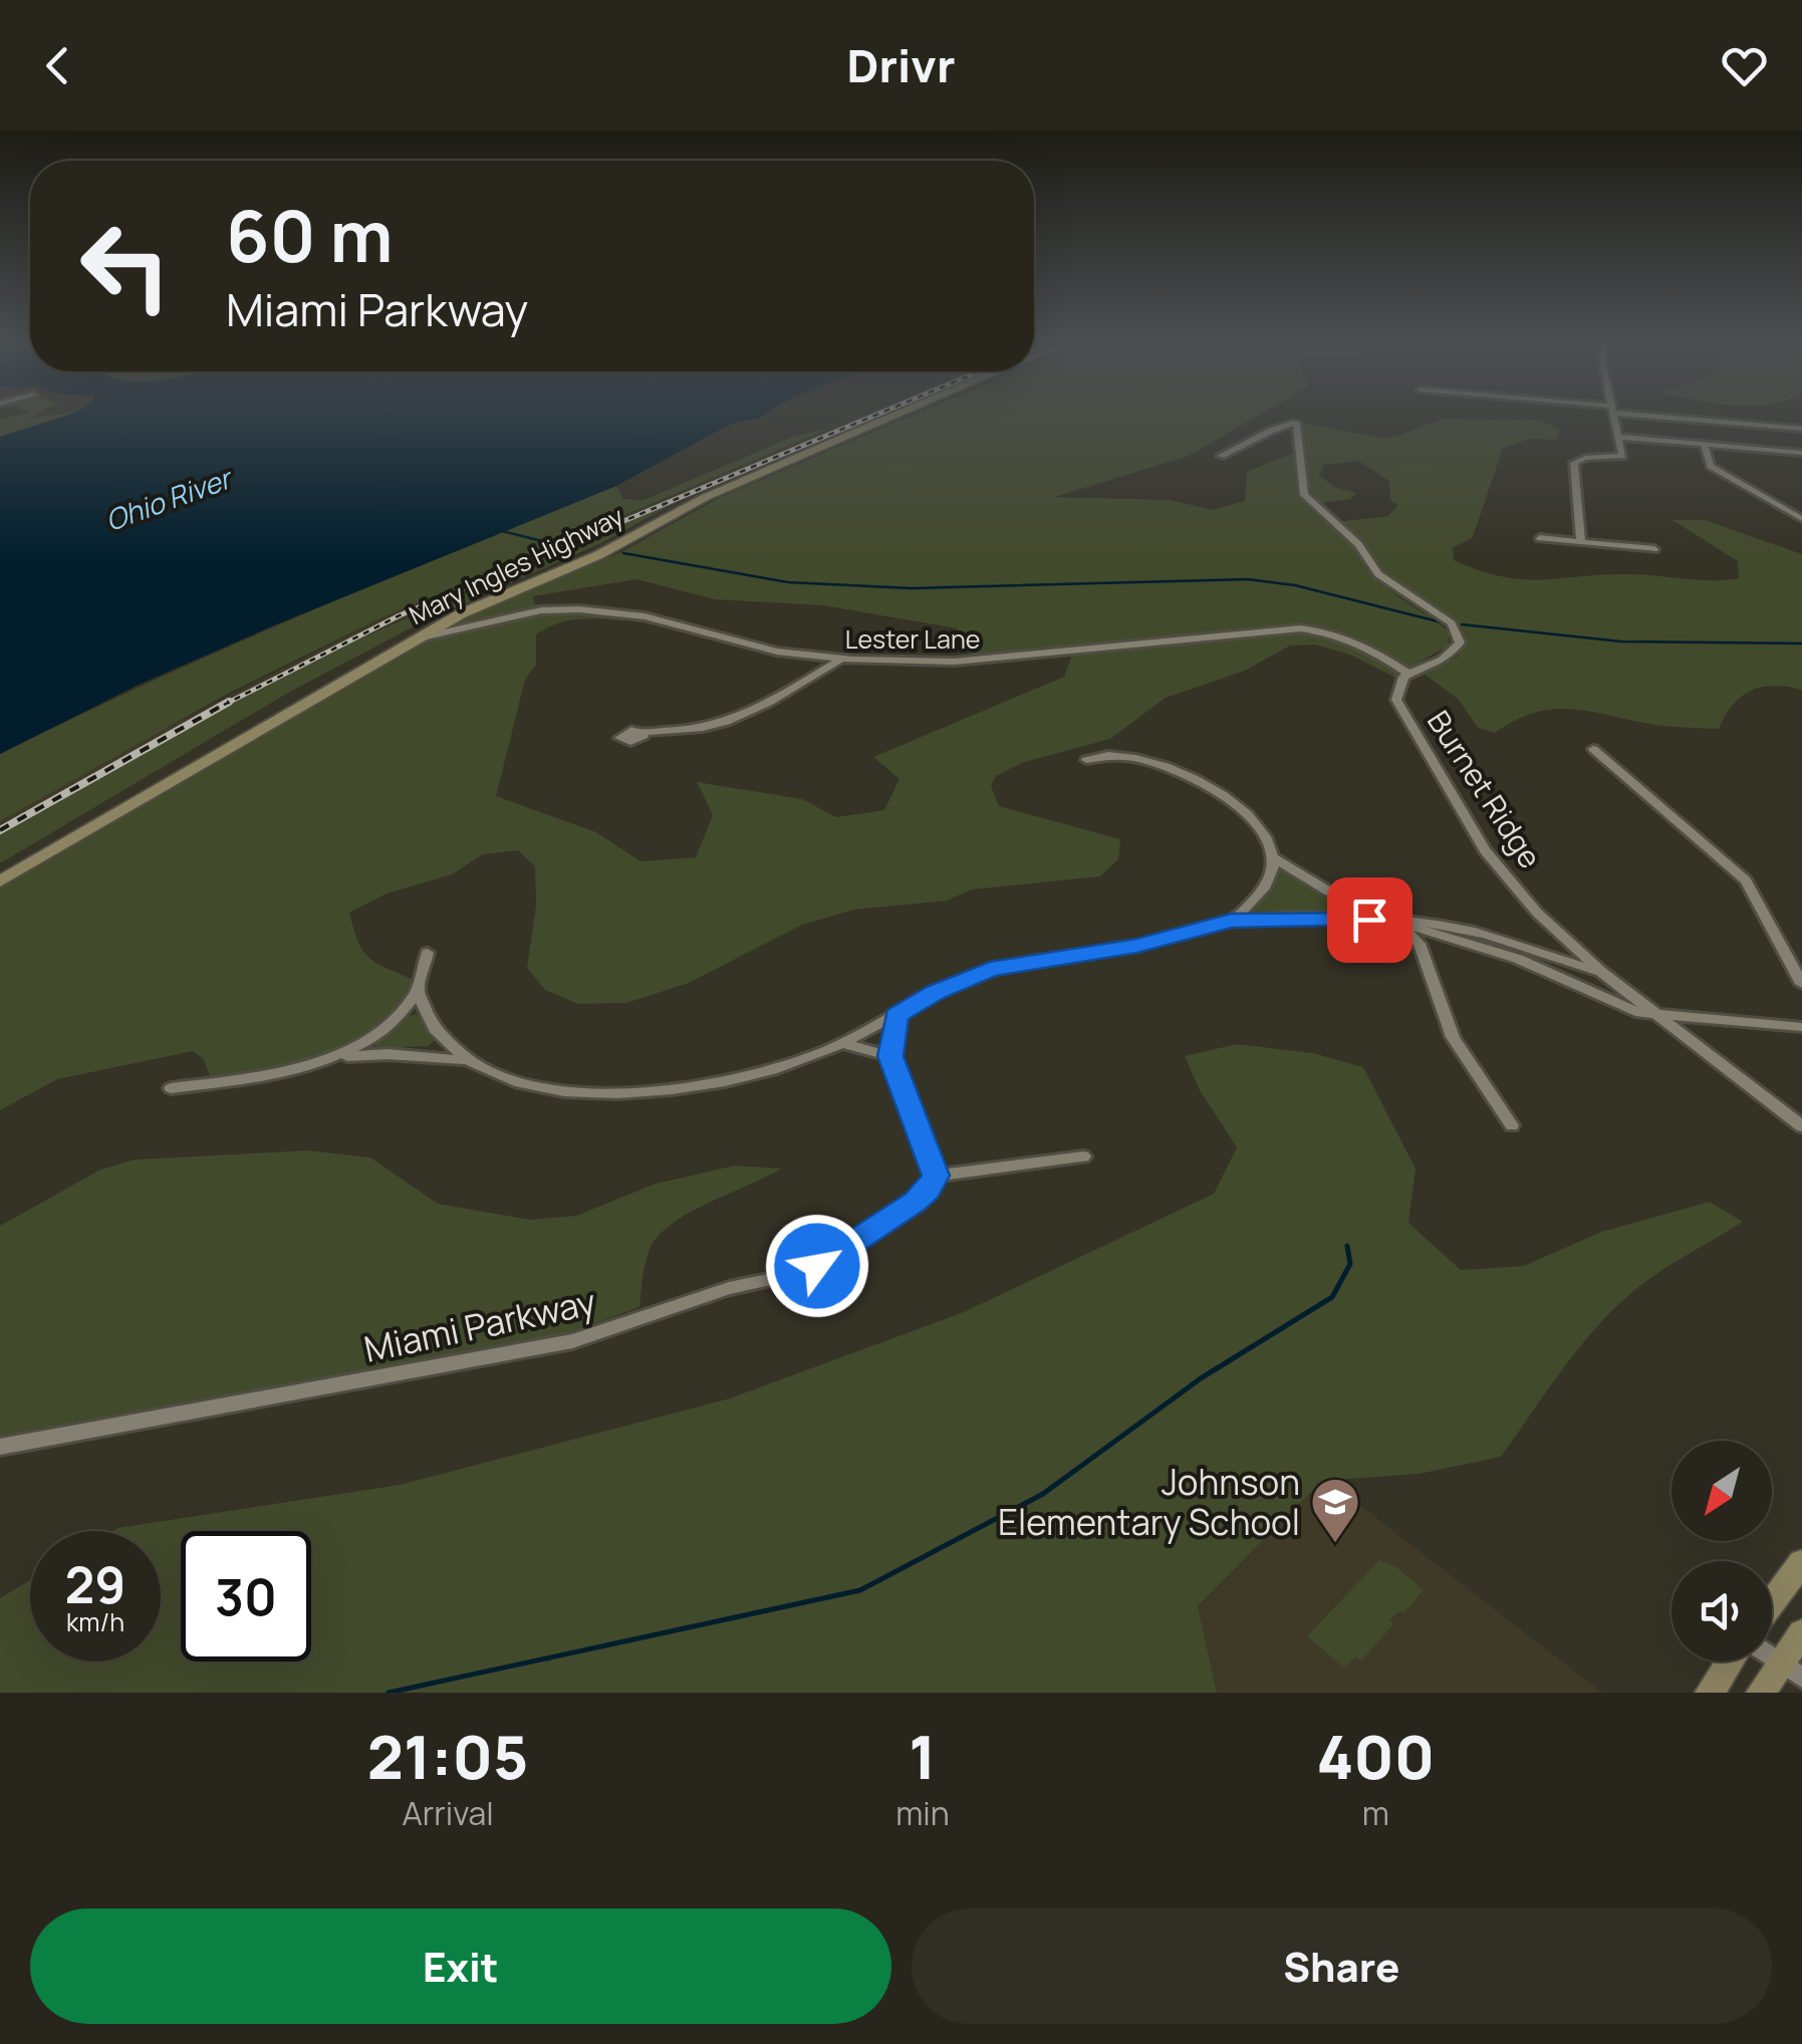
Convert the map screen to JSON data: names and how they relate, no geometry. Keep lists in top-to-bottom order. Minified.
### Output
{"streets":{"street":["Mary Ingles Highway","Lester Lane","Burnet Ridge","Miami Parkway"]},"crossings":[["Mary Ingles Highway","Lester Lane"],["Lester Lane","Burnet Ridge"]],"water":["Ohio River"],"places":{"school or university":["Johnson Elementary School"]},"north":"bottom left","page":{"header":"Drivr","turn":["60 m","Miami Parkway"],"speed":"29 km/h","limit":"30","eta":["21:05","Arrival","1","min","400","m"],"buttons":["Exit","Share"]}}
